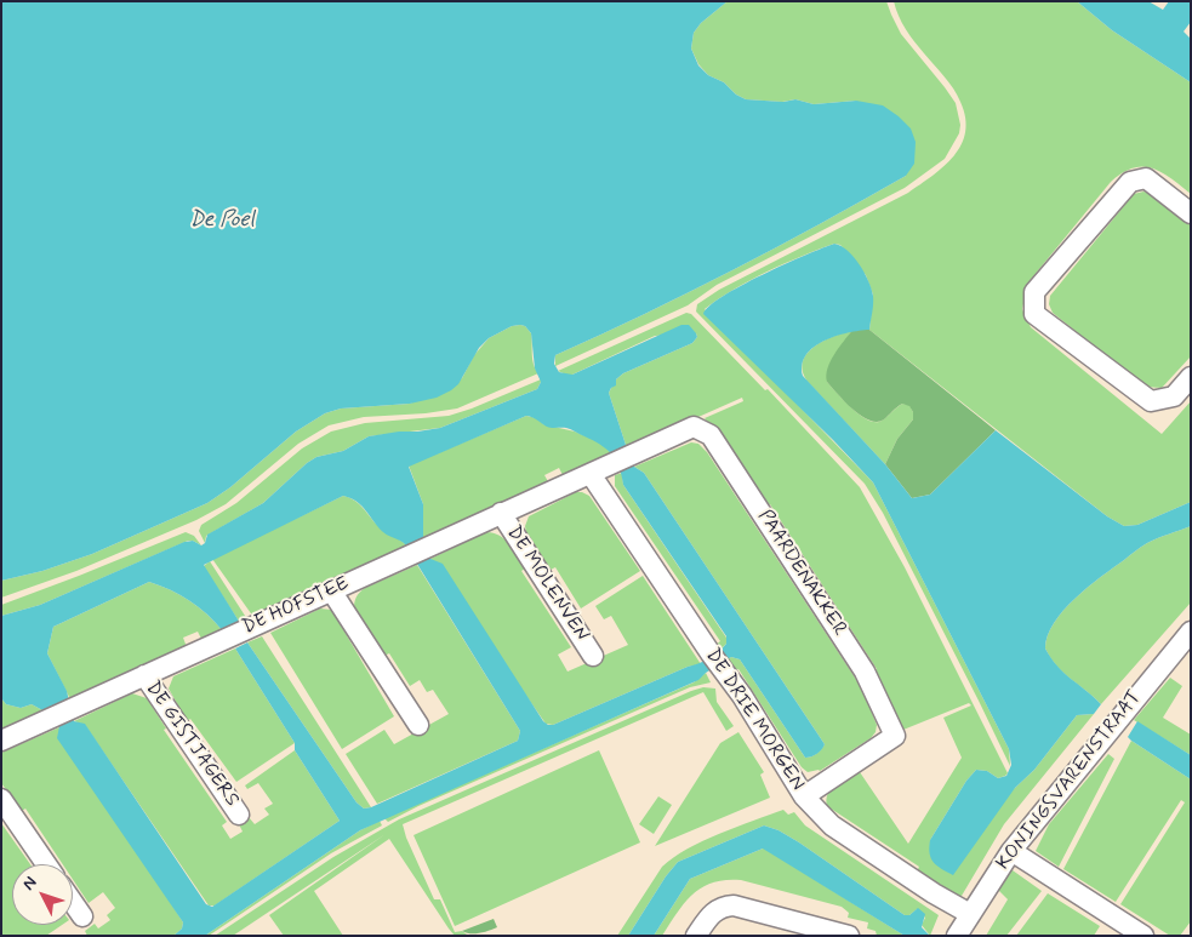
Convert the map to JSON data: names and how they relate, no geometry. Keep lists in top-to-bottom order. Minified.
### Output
{"streets":{"street":["PAARDENAKKER","DE MOLENVEN","DE HOFSTEE","DE DRIE MORGEN","DE GISTJAGERS","KONINGSVARENSTRAAT"]},"crossings":[["PAARDENAKKER","DE HOFSTEE"],["PAARDENAKKER","DE DRIE MORGEN"],["DE MOLENVEN","DE HOFSTEE"],["DE HOFSTEE","DE DRIE MORGEN"],["DE HOFSTEE","DE GISTJAGERS"],["DE DRIE MORGEN","KONINGSVARENSTRAAT"]],"water":["De Poel"],"north":"top left"}
